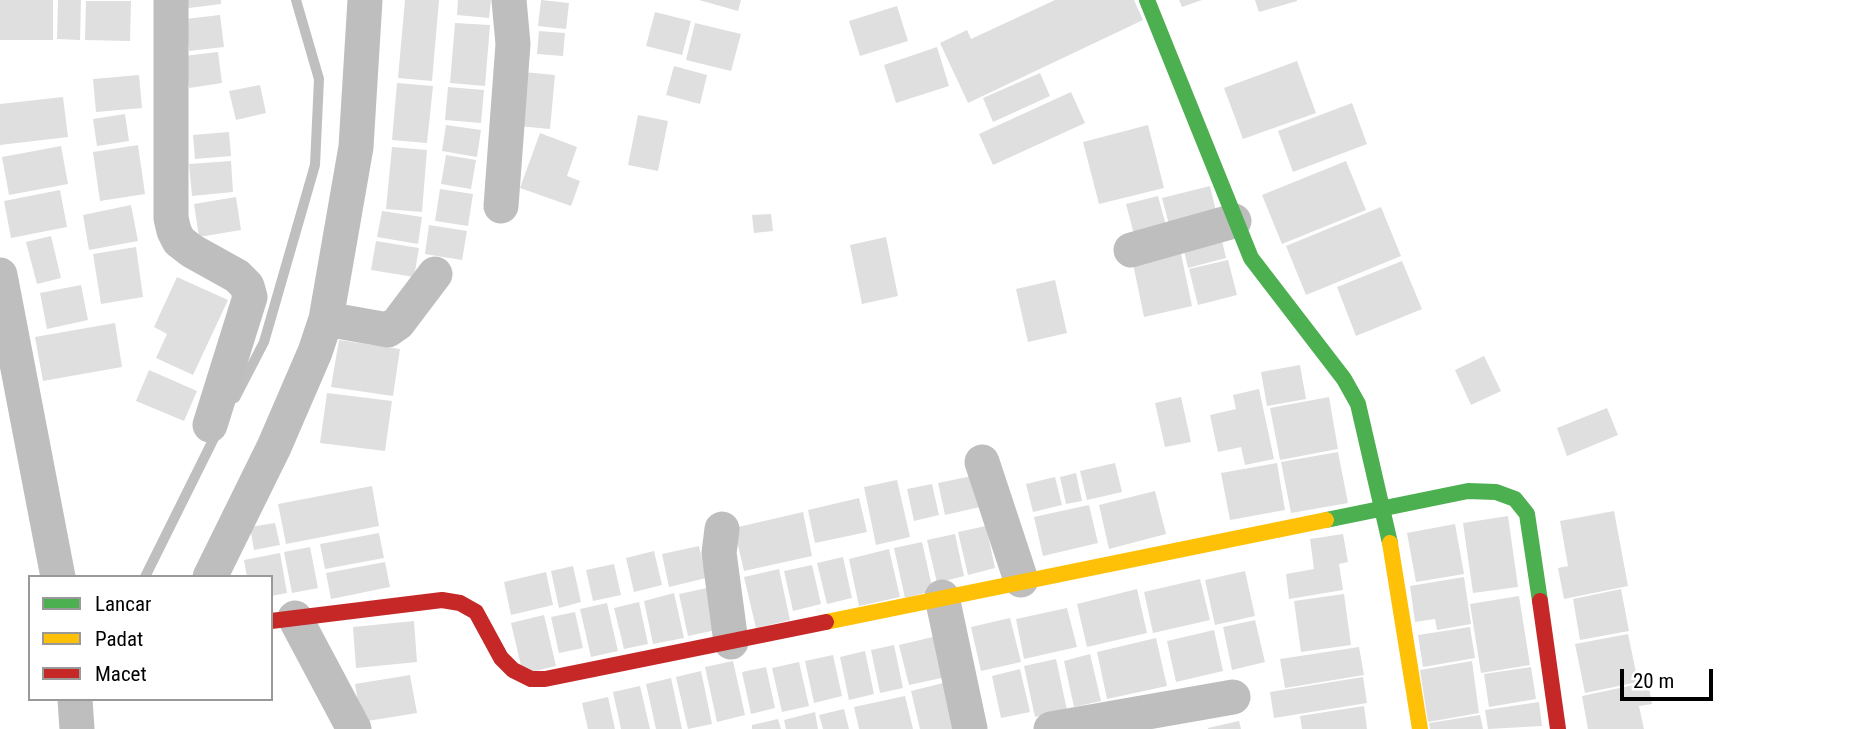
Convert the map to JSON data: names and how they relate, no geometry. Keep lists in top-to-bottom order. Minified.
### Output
{"legend":["Lancar","Padat","Macet"],"scale_bar":"20 m"}
